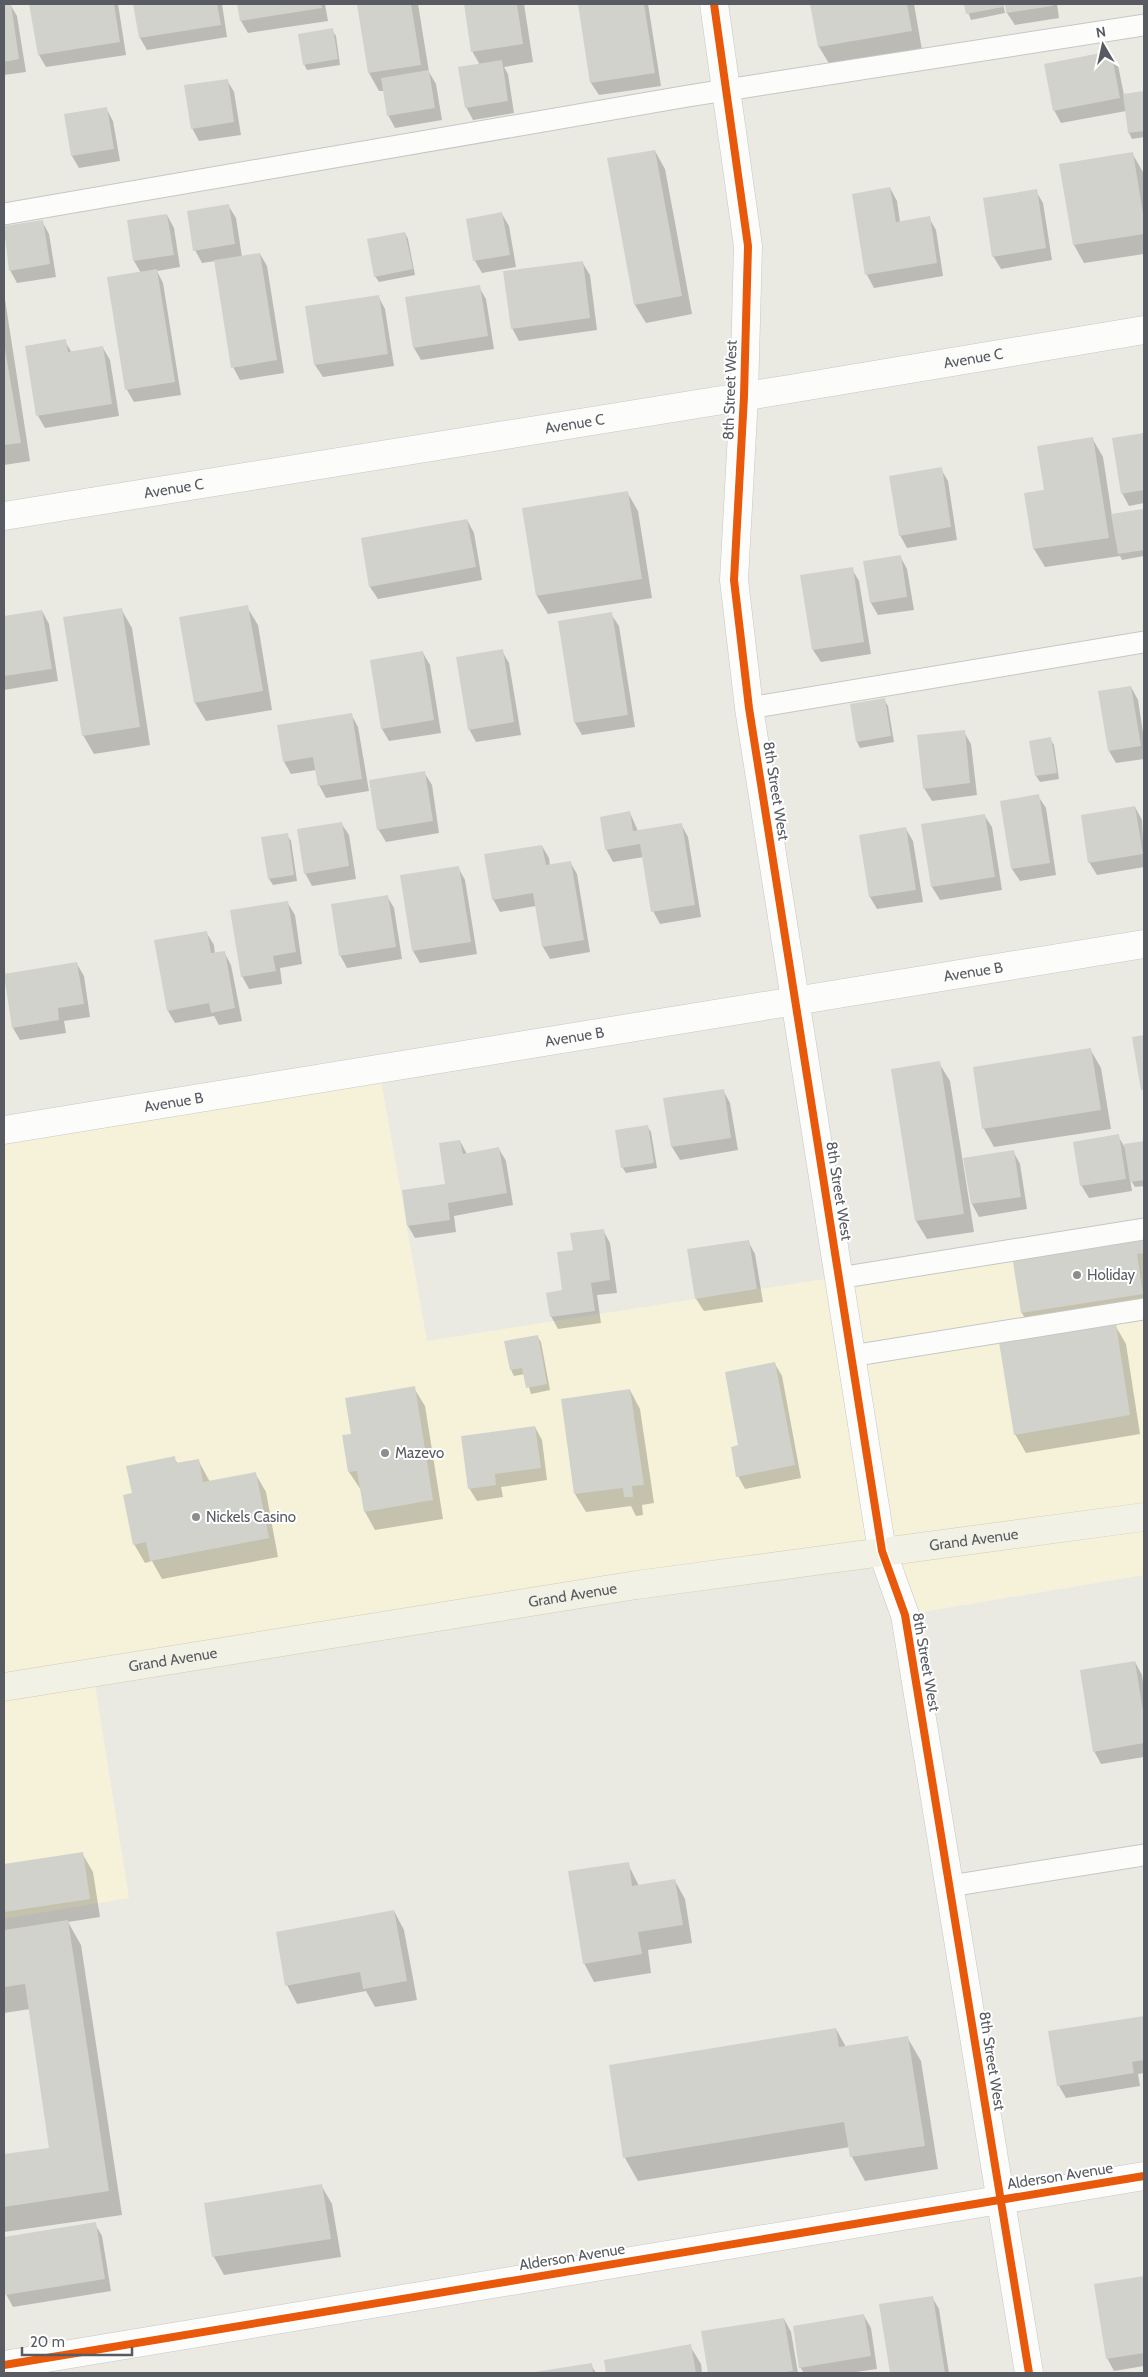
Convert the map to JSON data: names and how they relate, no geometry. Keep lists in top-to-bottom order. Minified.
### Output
{"streets":{"main road":["Grand Avenue"],"street":["Avenue C","8th Street West","Avenue B","Alderson Avenue"]},"crossings":[["Avenue C","8th Street West"],["8th Street West","Avenue B"],["8th Street West","Grand Avenue"],["8th Street West","Alderson Avenue"]],"places":["Holiday","Mazevo","Nickels Casino"],"scale_bar":"20 m","north":"top"}
